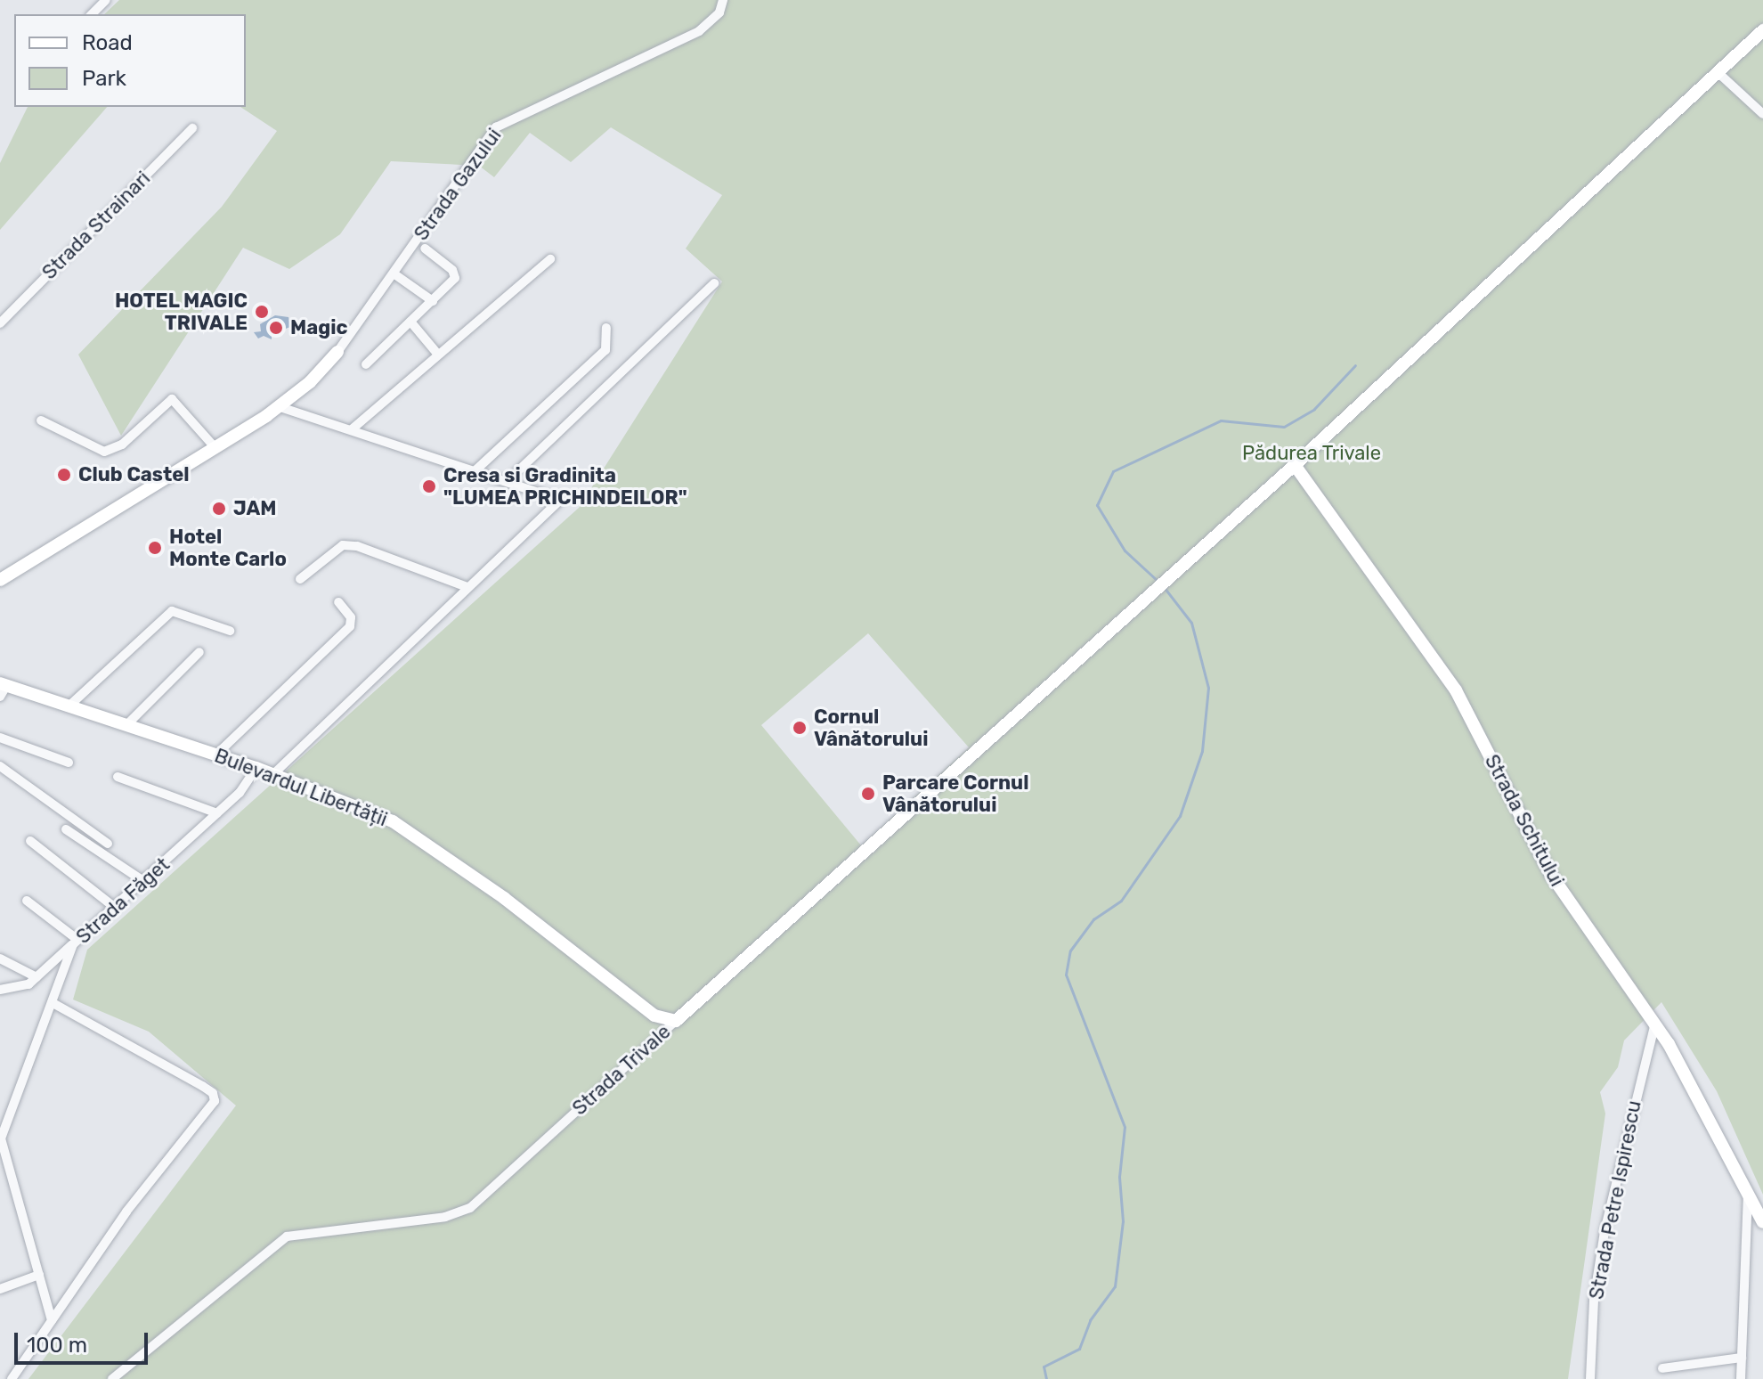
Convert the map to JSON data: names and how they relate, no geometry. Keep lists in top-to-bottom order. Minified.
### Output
{"streets":{"main road":["Bulevardul Libertății","Strada Schitului","Strada Trivale"],"street":["Strada Gazului","Strada Strainari","Strada Făget","Strada Petre Ispirescu"]},"crossings":[["Bulevardul Libertății","Strada Făget"],["Bulevardul Libertății","Strada Trivale"],["Strada Schitului","Strada Trivale"],["Strada Schitului","Strada Petre Ispirescu"]],"parks":["Pădurea Trivale"],"places":["HOTEL MAGIC TRIVALE","Magic","Club Castel","Cresa si Gradinita \"LUMEA PRICHINDEILOR\"","JAM","Hotel Monte Carlo","Cornul Vânătorului","Parcare Cornul Vânătorului"],"legend":["Road","Park"],"scale_bar":"100 m"}
